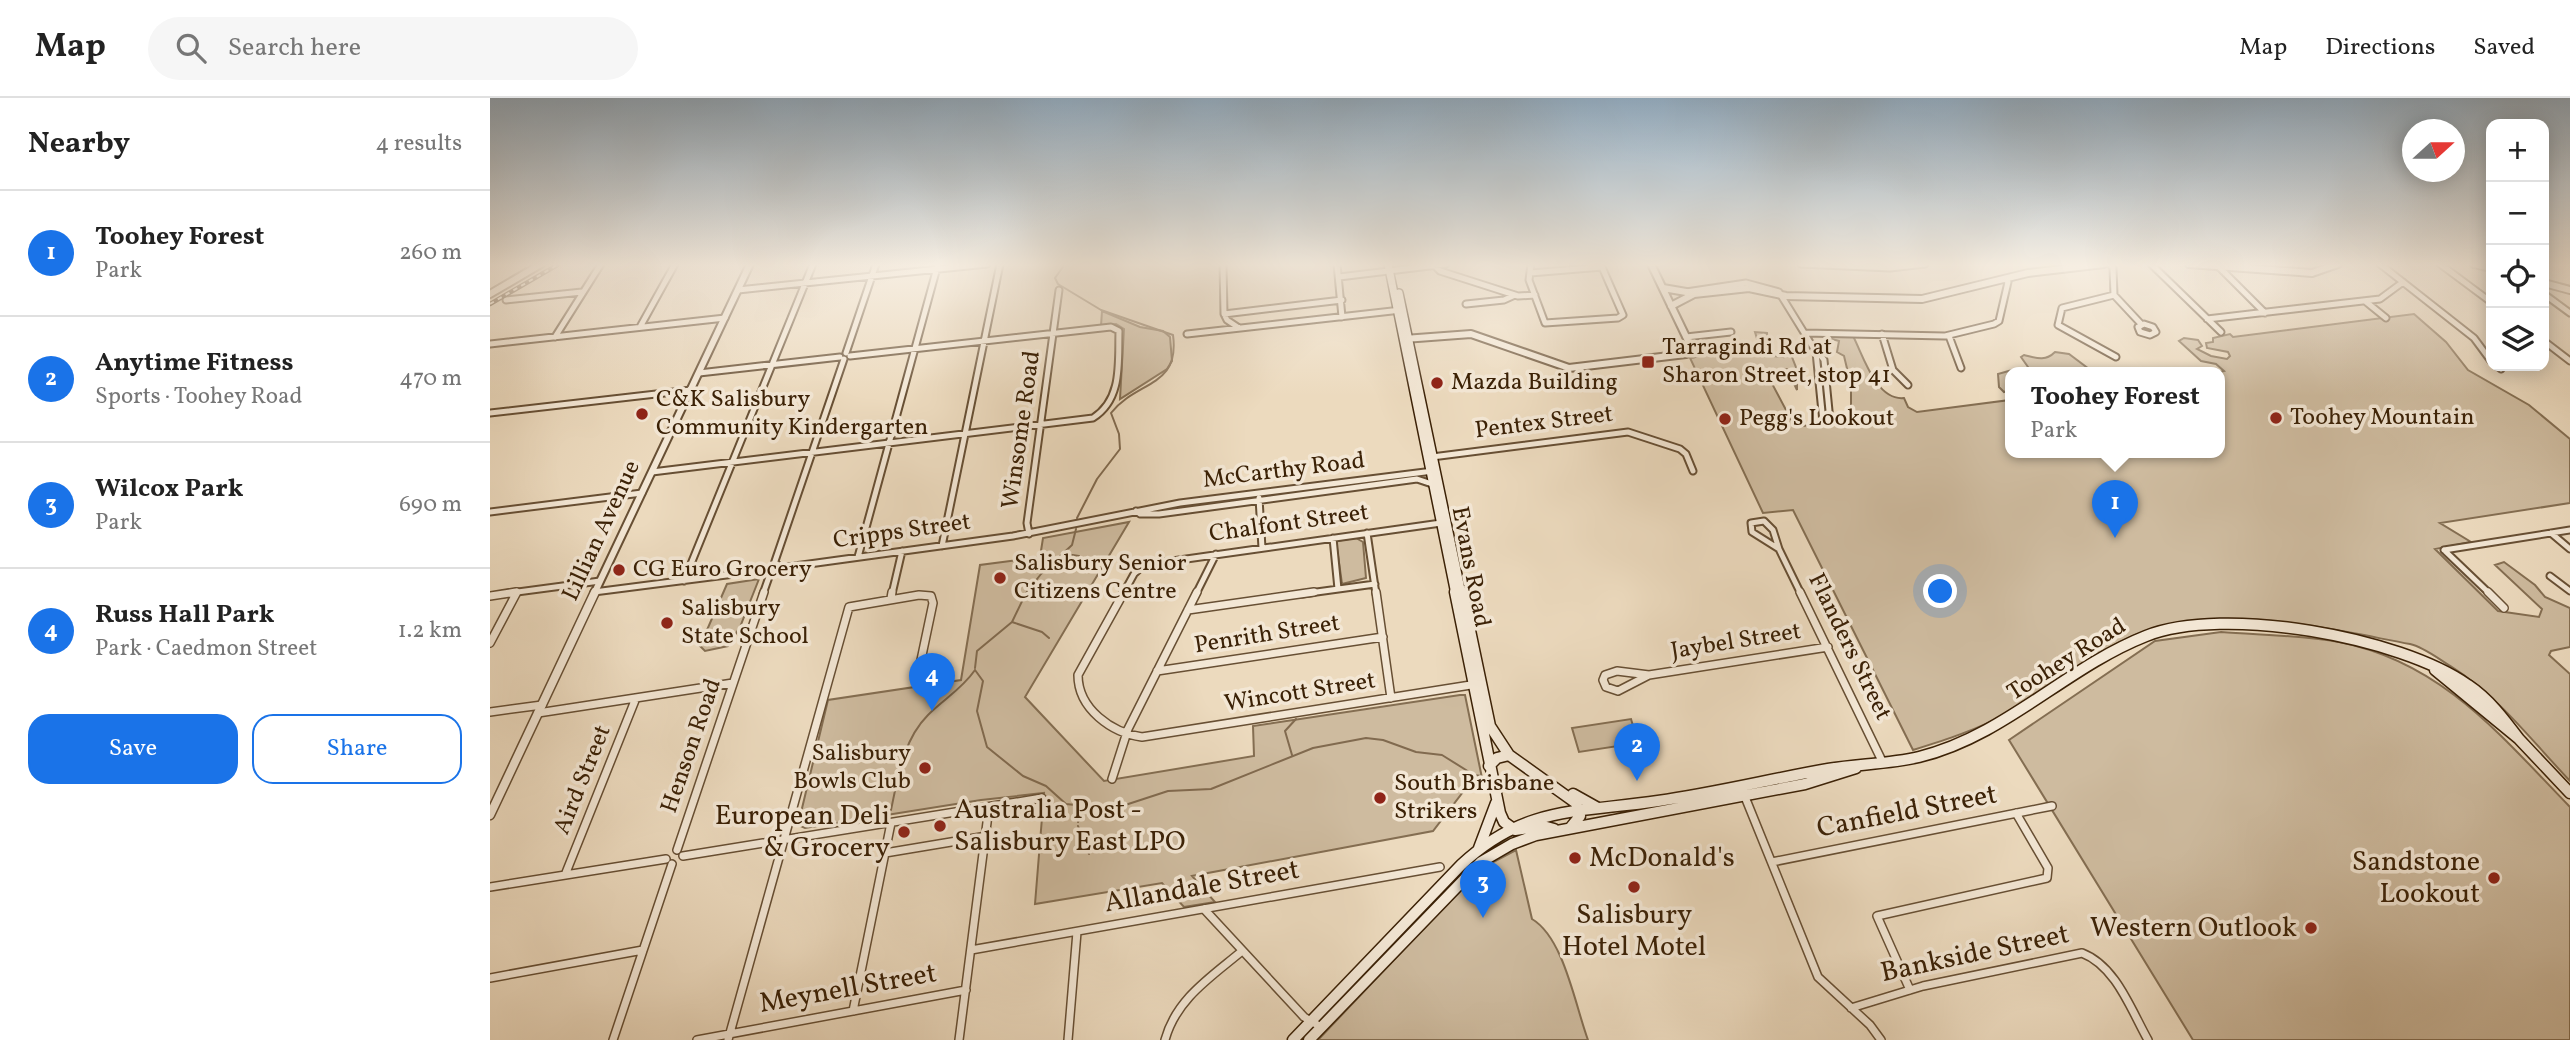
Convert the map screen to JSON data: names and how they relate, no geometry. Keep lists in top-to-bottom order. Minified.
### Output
{"streets":{"main road":["Evans Road","Toohey Road"],"street":["Pentex Street","Winsome Road","McCarthy Road","Chalfont Street","Lillian Avenue","Cripps Street","Penrith Street","Jaybel Street","Flanders Street","Wincott Street","Henson Road","Aird Street","Canfield Street","Allandale Street","Bankside Street","Meynell Street"]},"crossings":[["Pentex Street","Evans Road"],["Winsome Road","McCarthy Road"],["Winsome Road","Cripps Street"],["McCarthy Road","Cripps Street"],["McCarthy Road","Evans Road"],["Chalfont Street","Evans Road"],["Chalfont Street","Wincott Street"],["Evans Road","Toohey Road"],["Evans Road","Wincott Street"],["Jaybel Street","Flanders Street"],["Flanders Street","Toohey Road"]],"places":{"transit":["Tarragindi Rd at Sharon Street, stop 41"],"other":["Mazda Building","C&K Salisbury Community Kindergarten","Toohey Mountain","Pegg's Lookout","CG Euro Grocery","Salisbury Senior Citizens Centre","Salisbury State School","Salisbury Bowls Club","South Brisbane Strikers","Australia Post - Salisbury East LPO","European Deli & Grocery","McDonald's","Sandstone Lookout","Salisbury Hotel Motel","Western Outlook"]},"north":"right","page":{"header":"Map","search":"Search here","nav":["Map","Directions","Saved"],"heading":["Nearby","4 results"],"map_buttons":["+","−"],"list":[{"mark":"1","name":"Toohey Forest","note":"Park","value":"260 m"},{"mark":"2","name":"Anytime Fitness","note":"Sports · Toohey Road","value":"470 m"},{"mark":"3","name":"Wilcox Park","note":"Park","value":"690 m"},{"mark":"4","name":"Russ Hall Park","note":"Park · Caedmon Street","value":"1.2 km"}],"popup":["Toohey Forest","Park"],"pins":["1","4","2","3"],"buttons":["Save","Share"]}}
